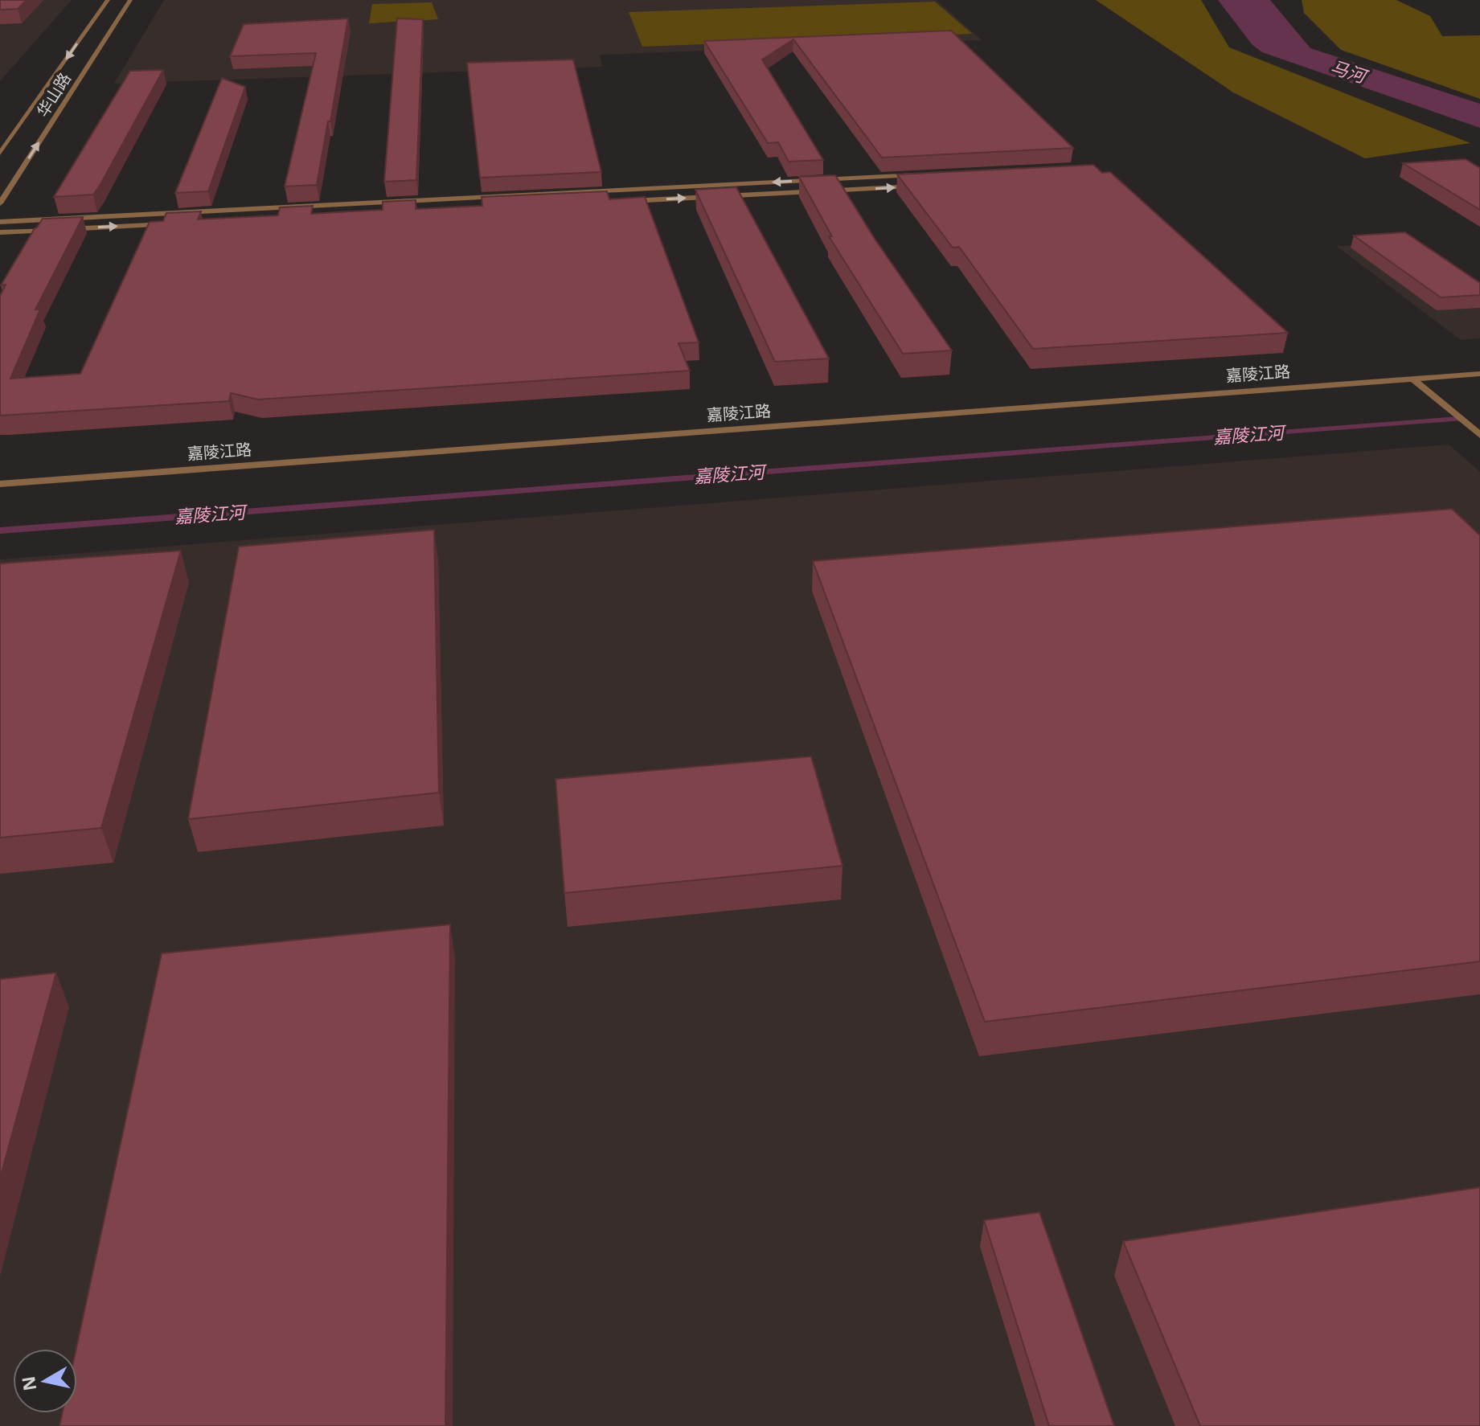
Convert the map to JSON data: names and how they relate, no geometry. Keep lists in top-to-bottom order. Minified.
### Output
{"streets":{"street":["华山路","嘉陵江路"]},"water":["马河","嘉陵江河"],"north":"left"}
